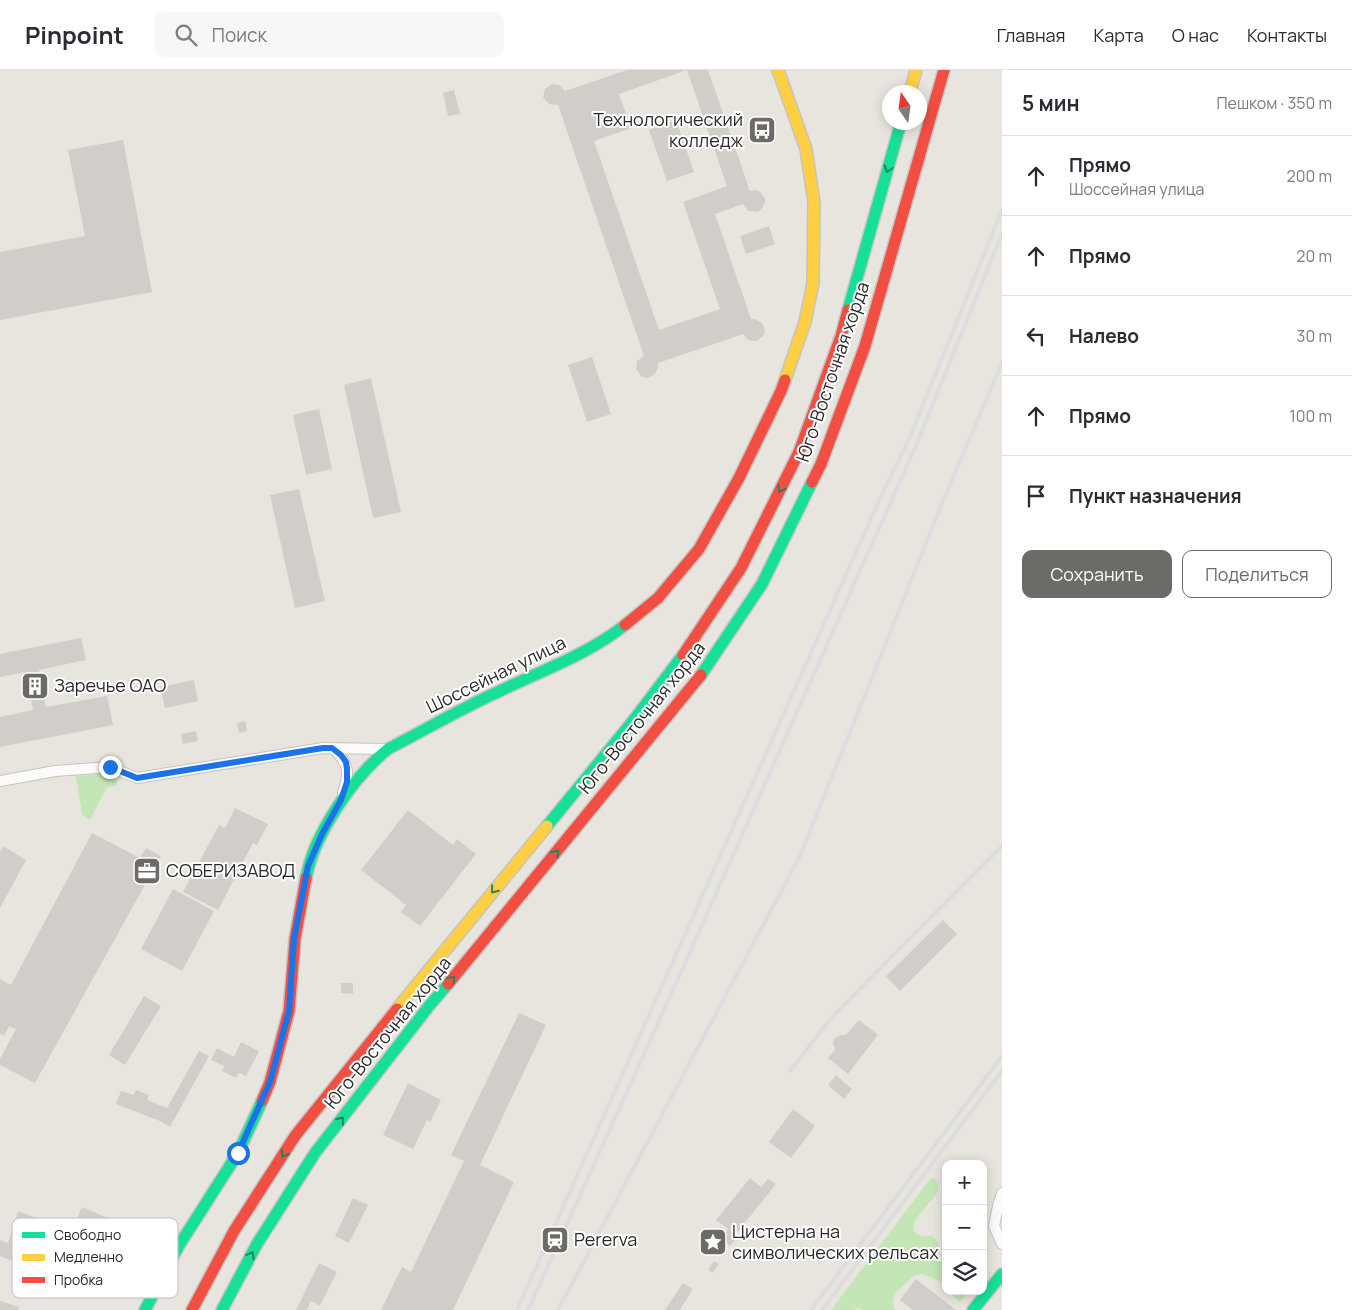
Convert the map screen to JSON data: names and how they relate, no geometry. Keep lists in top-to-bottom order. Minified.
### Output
{"streets":{"main road":["Юго-Восточная хорда","Шоссейная улица"]},"places":{"bus stop":["Технологический колледж"],"building":["Заречье ОАО"],"office":["СОБЕРИЗАВОД"],"station":["Pererva"],"place":["Цистерна на символических рельсах"]},"legend":["Свободно","Медленно","Пробка"],"north":"top","page":{"header":"Pinpoint","search":"Поиск","nav":["Главная","Карта","О нас","Контакты"],"heading":["5 мин","Пешком · 350 m"],"list":[["Прямо","Шоссейная улица","200 m"],["Прямо","20 m"],["Налево","30 m"],["Прямо","100 m"],"Пункт назначения"],"buttons":["Сохранить","Поделиться"],"map_buttons":["+","−"]}}
